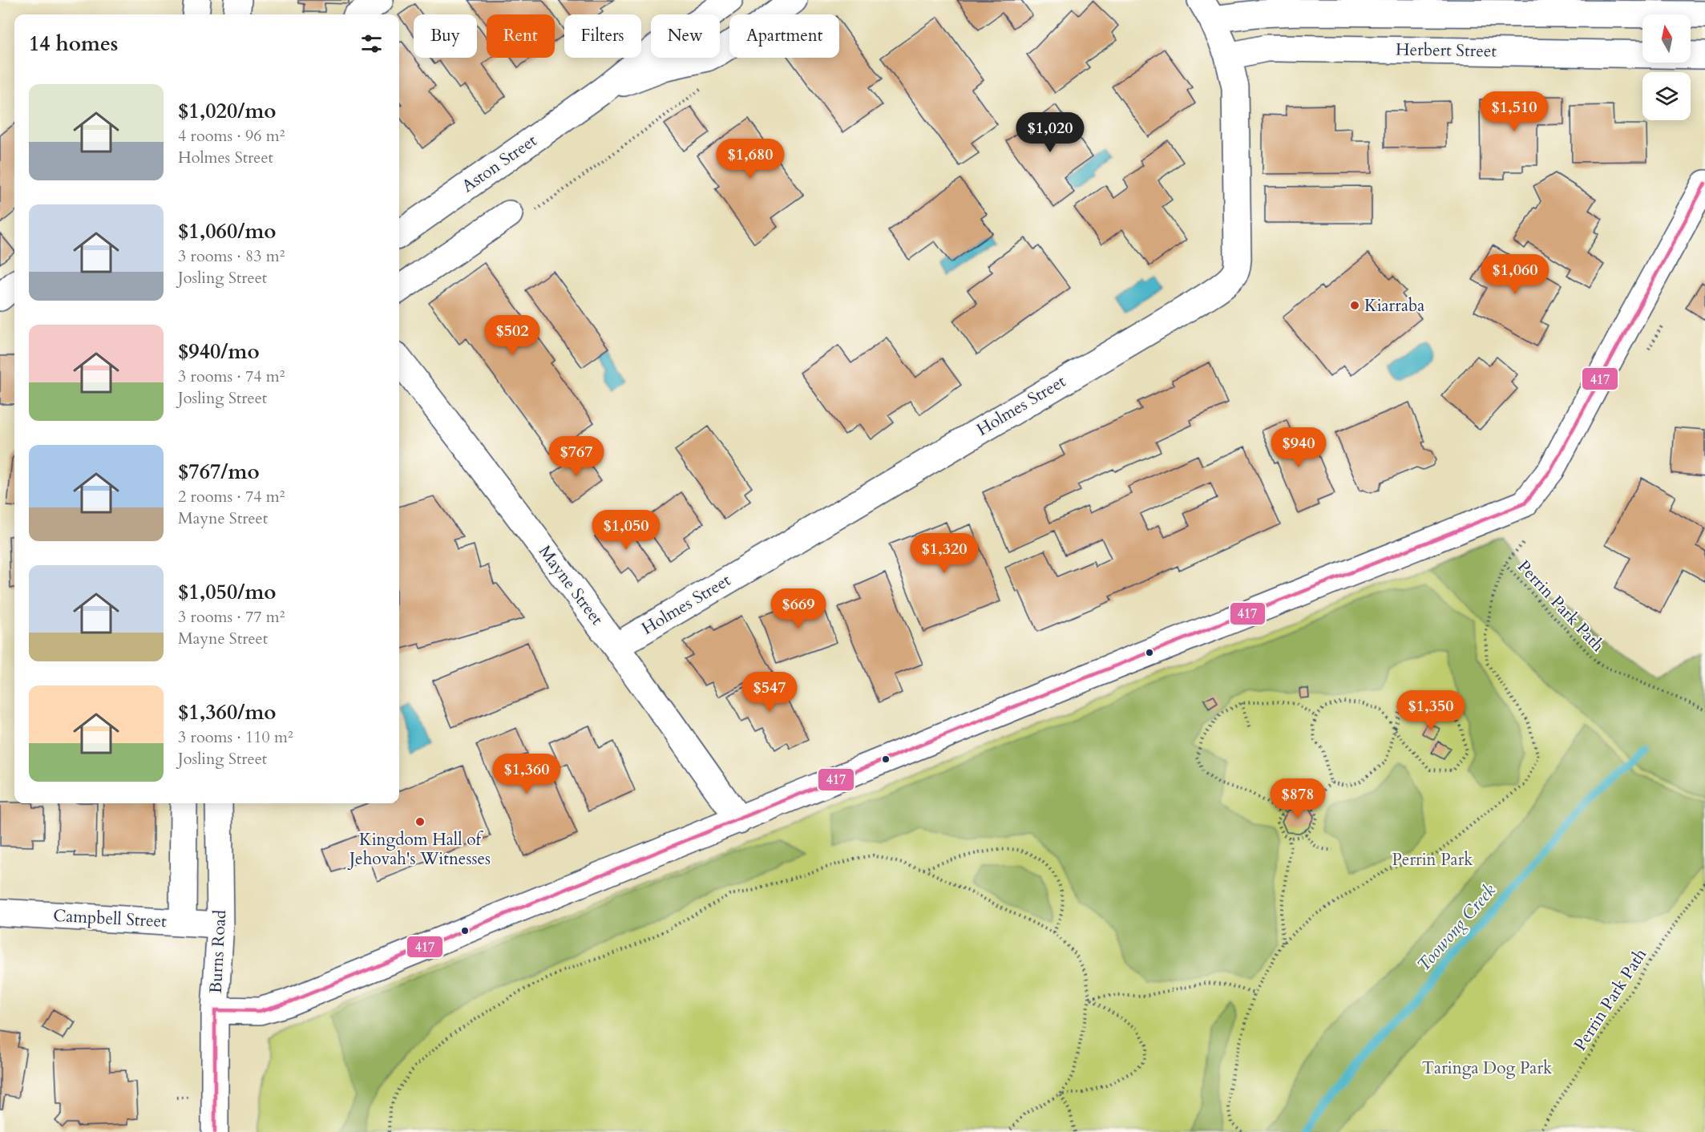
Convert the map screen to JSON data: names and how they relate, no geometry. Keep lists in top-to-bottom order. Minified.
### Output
{"streets":{"street":["Herbert Street","Aston Street","Holmes Street","Mayne Street","Campbell Street","Burns Road"],"path":["Perrin Park Path"]},"crossings":[["Herbert Street","Holmes Street"],["Holmes Street","Mayne Street"],["Campbell Street","Burns Road"]],"water":["Toowong Creek"],"parks":["Perrin Park","Taringa Dog Park"],"places":["Kiarraba","Kingdom Hall of Jehovah's Witnesses"],"lines":["transit line 417"],"north":"top","page":{"chip":["Buy","Rent","Filters","New","Apartment"],"heading":"14 homes","list":[{"name":"$1,020/mo","note":"4 rooms · 96 m² · Holmes Street"},{"name":"$1,060/mo","note":"3 rooms · 83 m² · Josling Street"},{"name":"$940/mo","note":"3 rooms · 74 m² · Josling Street"},{"name":"$767/mo","note":"2 rooms · 74 m² · Mayne Street"},{"name":"$1,050/mo","note":"3 rooms · 77 m² · Mayne Street"},{"name":"$1,360/mo","note":"3 rooms · 110 m² · Josling Street"}],"price":["$1,510","$1,020","$1,680","$1,060","$502","$940","$767","$1,050","$1,320","$669","$547","$1,350","$1,360","$878"]}}
